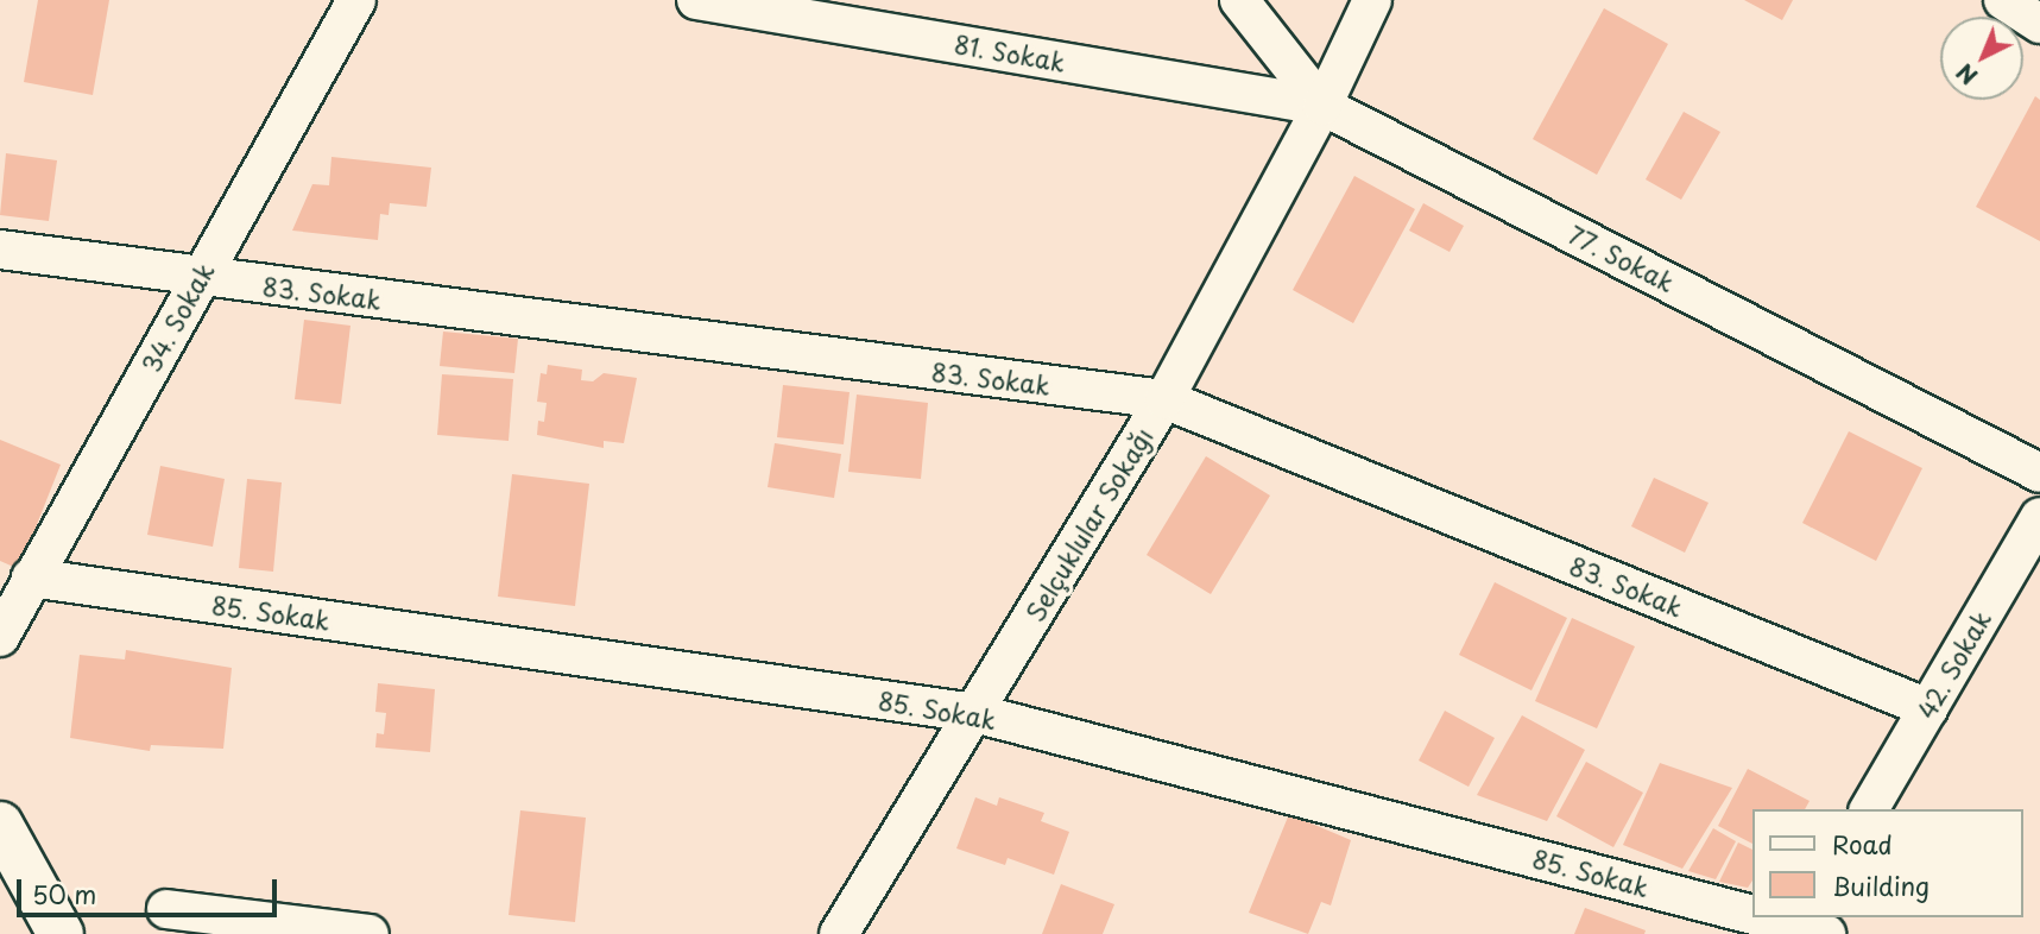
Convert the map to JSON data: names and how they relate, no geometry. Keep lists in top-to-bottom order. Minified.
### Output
{"streets":{"street":["81. Sokak","77. Sokak","83. Sokak","34. Sokak","Selçuklular Sokağı","85. Sokak","42. Sokak"]},"crossings":[["81. Sokak","77. Sokak"],["81. Sokak","Selçuklular Sokağı"],["77. Sokak","Selçuklular Sokağı"],["83. Sokak","34. Sokak"],["83. Sokak","Selçuklular Sokağı"],["83. Sokak","42. Sokak"],["34. Sokak","85. Sokak"],["Selçuklular Sokağı","85. Sokak"]],"legend":["Road","Building"],"scale_bar":"50 m","north":"bottom left"}
